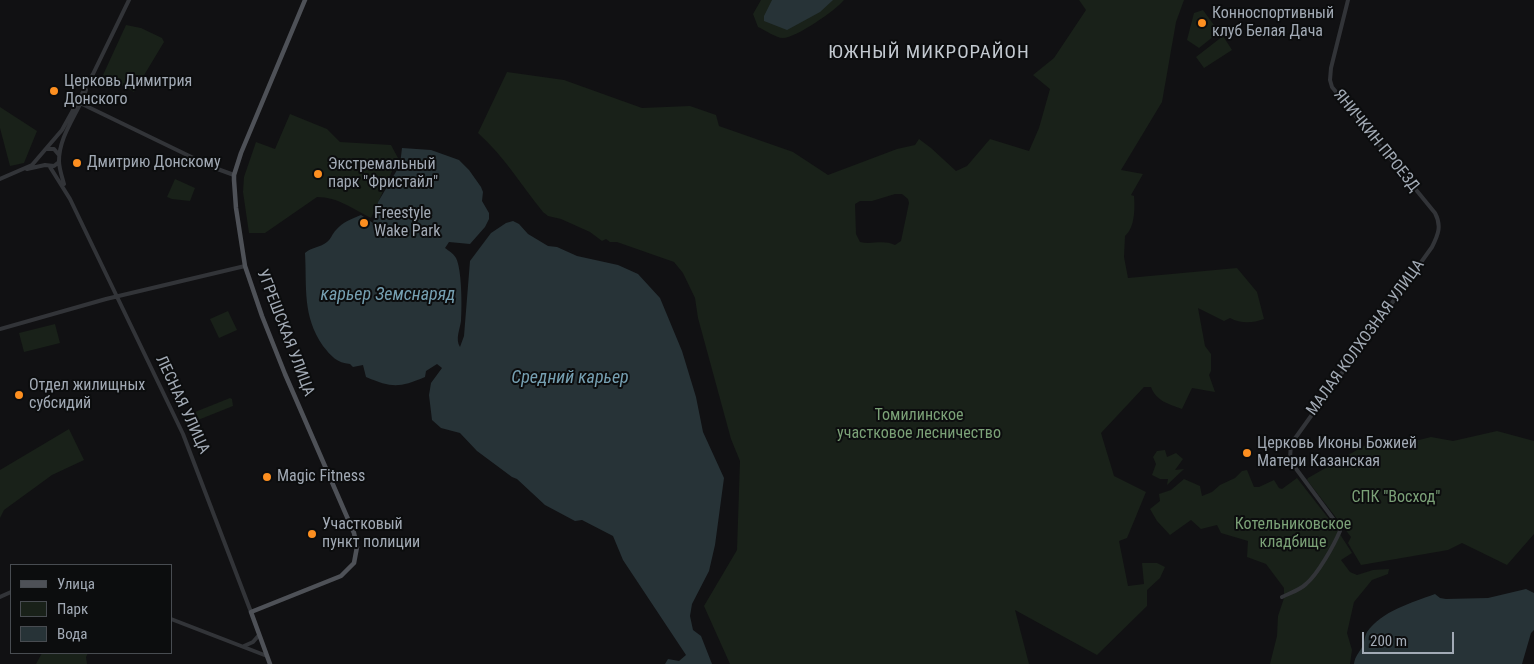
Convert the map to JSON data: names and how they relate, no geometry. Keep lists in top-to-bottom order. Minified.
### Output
{"streets":{"main road":["УГРЕШСКАЯ УЛИЦА","ЛЕСНАЯ УЛИЦА"],"street":["ЯНИЧКИН ПРОЕЗД","МАЛАЯ КОЛХОЗНАЯ УЛИЦА"]},"crossings":[["ЯНИЧКИН ПРОЕЗД","МАЛАЯ КОЛХОЗНАЯ УЛИЦА"],["УГРЕШСКАЯ УЛИЦА","ЛЕСНАЯ УЛИЦА"]],"districts":["ЮЖНЫЙ МИКРОРАЙОН"],"water":["карьер Земснаряд","Средний карьер"],"parks":["Томилинское участковое лесничество","СПК \"Восход\"","Котельниковское кладбище"],"places":["Конноспортивный клуб Белая Дача","Церковь Димитрия Донского","Дмитрию Донскому","Экстремальный парк \"Фристайл\"","Freestyle Wake Park","Отдел жилищных субсидий","Церковь Иконы Божией Матери Казанская","Magic Fitness","Участковый пункт полиции"],"legend":["Улица","Парк","Вода"],"scale_bar":"200 m"}
